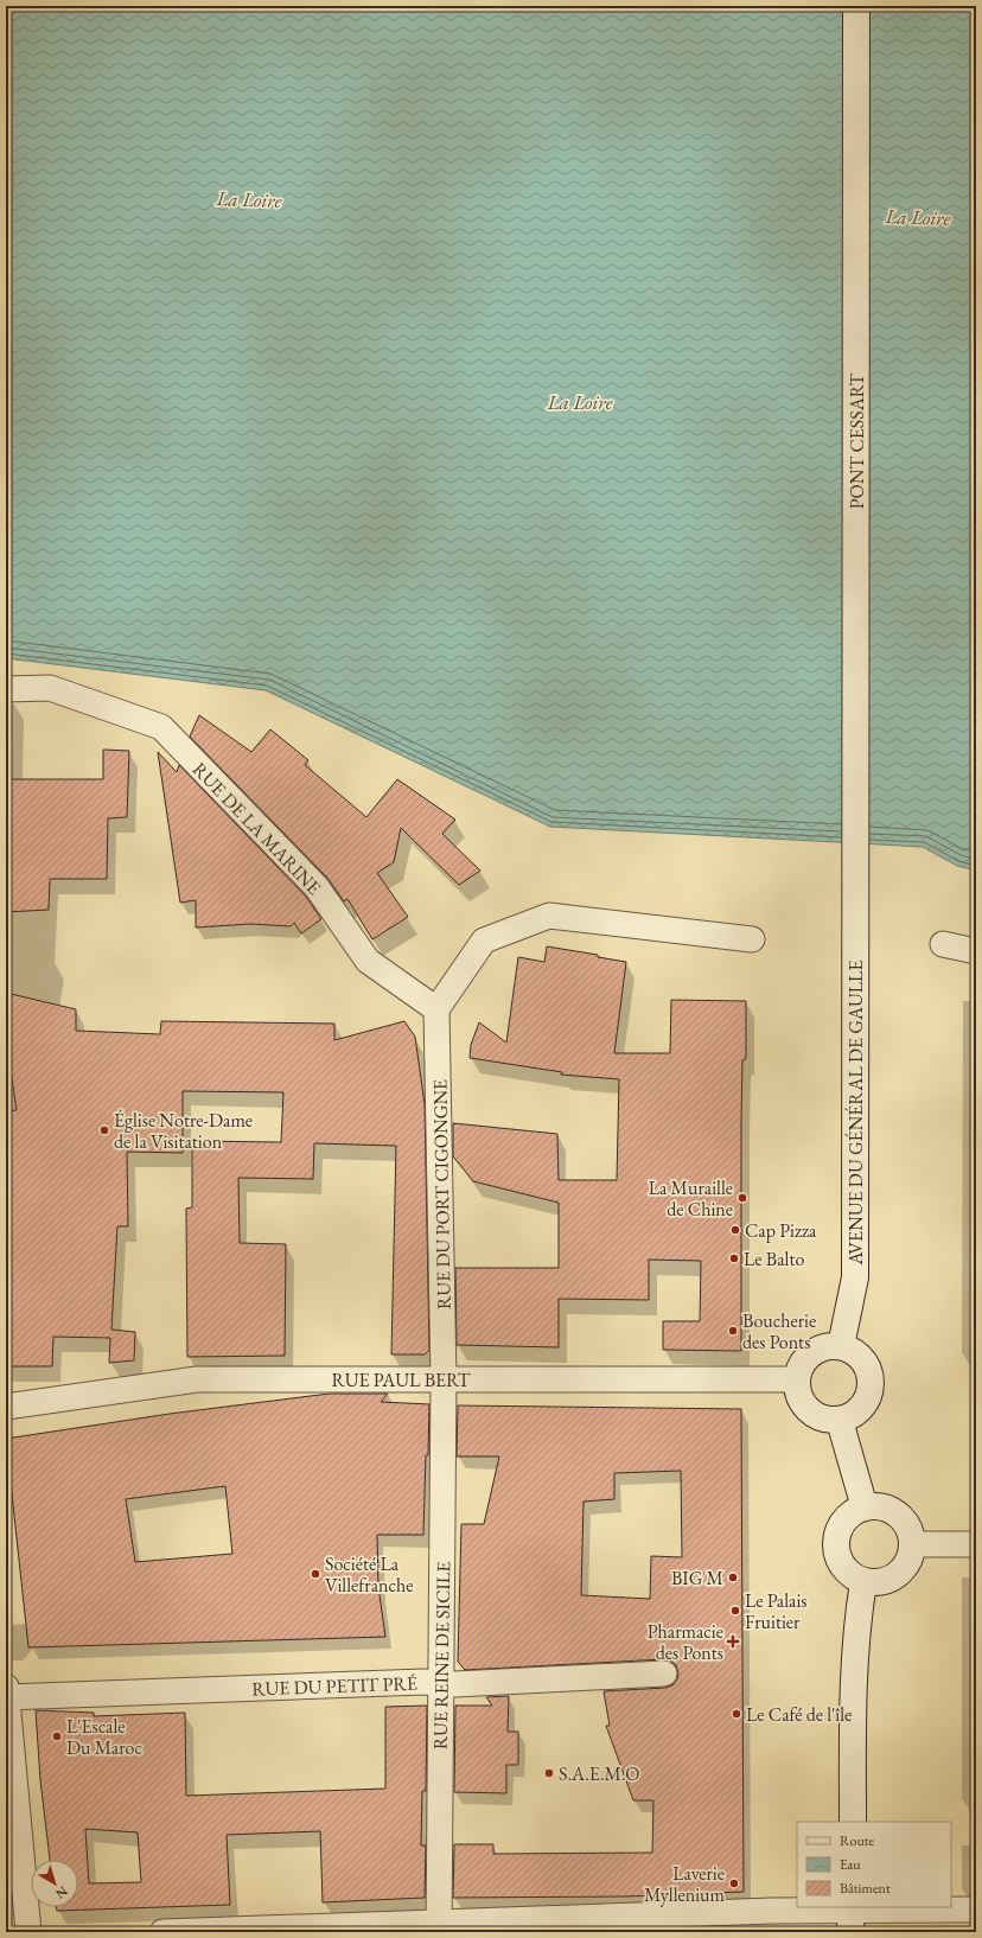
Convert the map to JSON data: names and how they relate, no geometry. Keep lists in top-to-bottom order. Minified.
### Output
{"streets":{"main road":["PONT CESSART","AVENUE DU GÉNÉRAL DE GAULLE"],"street":["RUE DE LA MARINE","RUE DU PORT CIGONGNE","RUE PAUL BERT","RUE REINE DE SICILE","RUE DU PETIT PRÉ"]},"crossings":[["PONT CESSART","AVENUE DU GÉNÉRAL DE GAULLE"],["RUE DE LA MARINE","RUE DU PORT CIGONGNE"],["AVENUE DU GÉNÉRAL DE GAULLE","RUE PAUL BERT"],["RUE DU PORT CIGONGNE","RUE PAUL BERT"],["RUE DU PORT CIGONGNE","RUE REINE DE SICILE"],["RUE PAUL BERT","RUE REINE DE SICILE"],["RUE REINE DE SICILE","RUE DU PETIT PRÉ"]],"water":["La Loire"],"places":{"other":["Église Notre-Dame de la Visitation","La Muraille de Chine","Cap Pizza","Le Balto","Boucherie des Ponts","Société La Villefranche","BIG M","Le Palais Fruitier","Le Café de l'île","L'Escale Du Maroc","S.A.E.M.O","Laverie Myllenium"],"health":["Pharmacie des Ponts"]},"legend":["Route","Eau","Bâtiment"],"north":"bottom right"}
